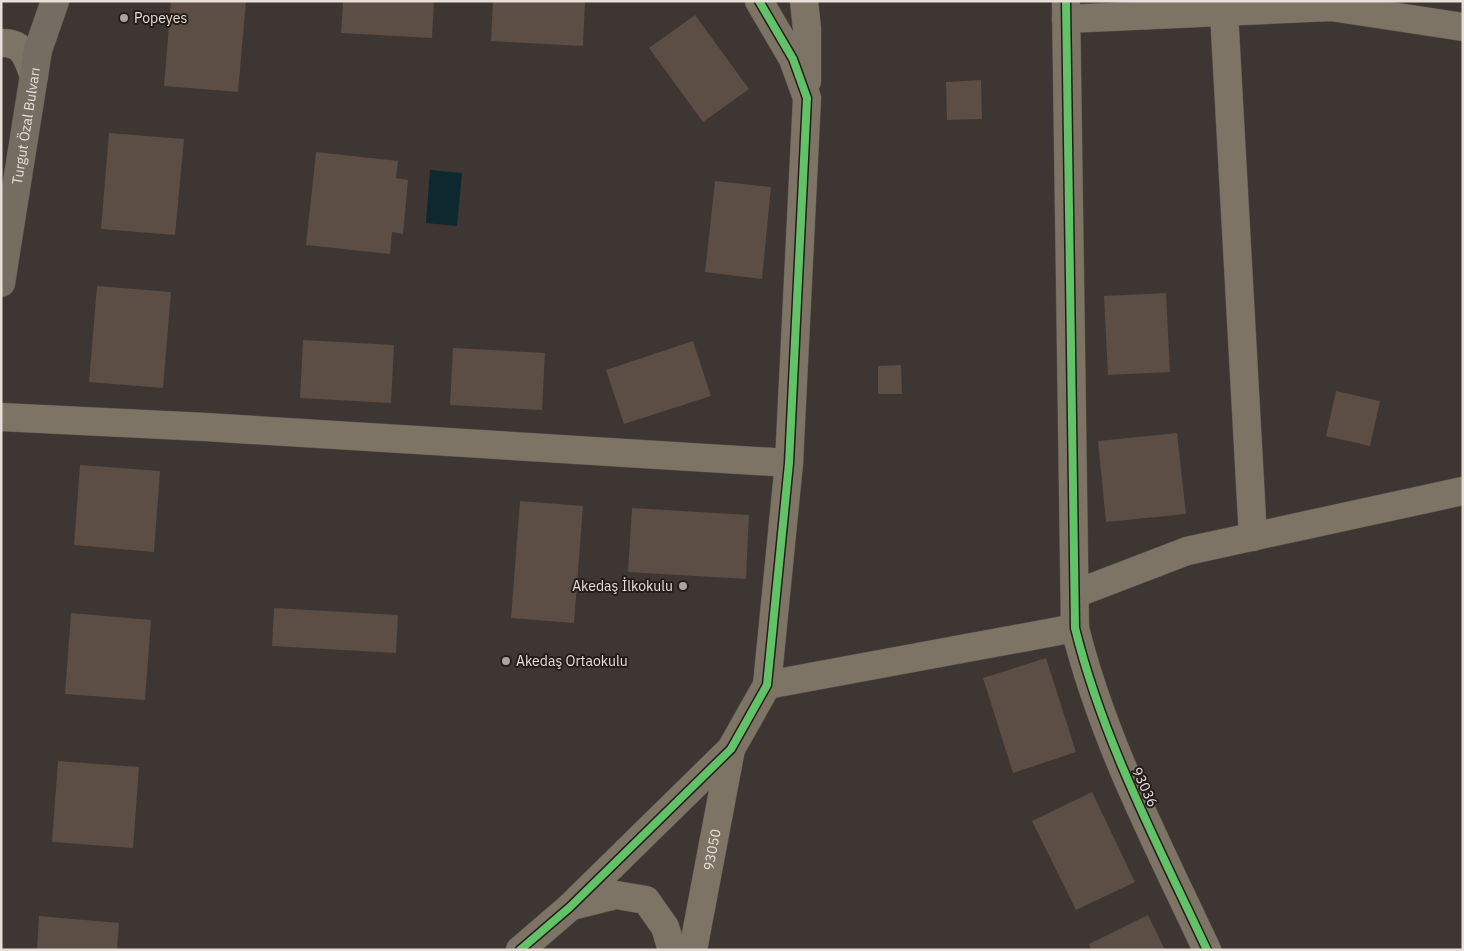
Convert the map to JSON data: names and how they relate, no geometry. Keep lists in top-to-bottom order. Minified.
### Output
{"streets":{"main road":["Turgut Özal Bulvarı"],"street":["93036","93050"]},"places":["Popeyes","Akedaş İlkokulu","Akedaş Ortaokulu"]}
